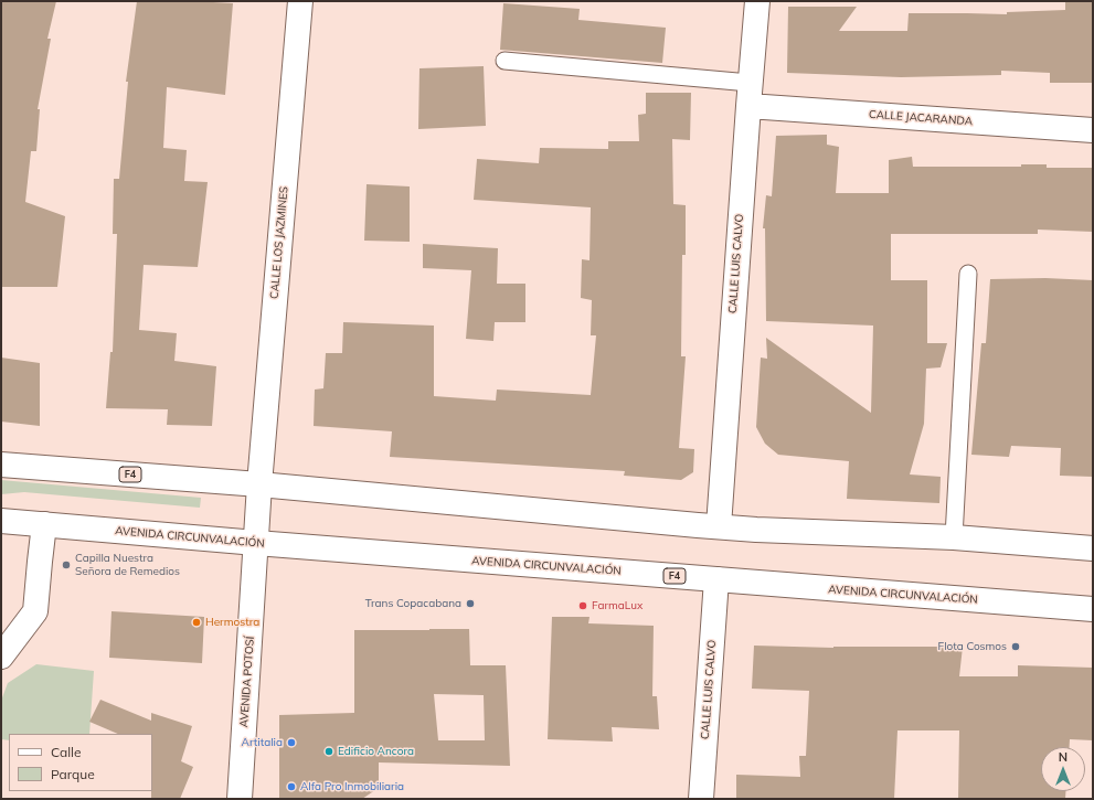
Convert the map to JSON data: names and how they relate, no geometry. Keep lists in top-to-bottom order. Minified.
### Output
{"streets":{"main road":["CALLE JACARANDA","CALLE LOS JAZMINES","CALLE LUIS CALVO","F4","AVENIDA CIRCUNVALACIÓN","AVENIDA POTOSÍ"]},"crossings":[["CALLE JACARANDA","CALLE LUIS CALVO"],["CALLE LOS JAZMINES","F4"],["CALLE LOS JAZMINES","AVENIDA POTOSÍ"],["CALLE LUIS CALVO","F4"],["CALLE LUIS CALVO","AVENIDA CIRCUNVALACIÓN"],["F4","AVENIDA POTOSÍ"],["AVENIDA CIRCUNVALACIÓN","AVENIDA POTOSÍ"]],"places":["Capilla Nuestra Señora de Remedios","Trans Copacabana","FarmaLux","Hermostra","Flota Cosmos","Artitalia","Edificio Ancora","Alfa Pro Inmobiliaria"],"legend":["Calle","Parque"],"north":"top"}
